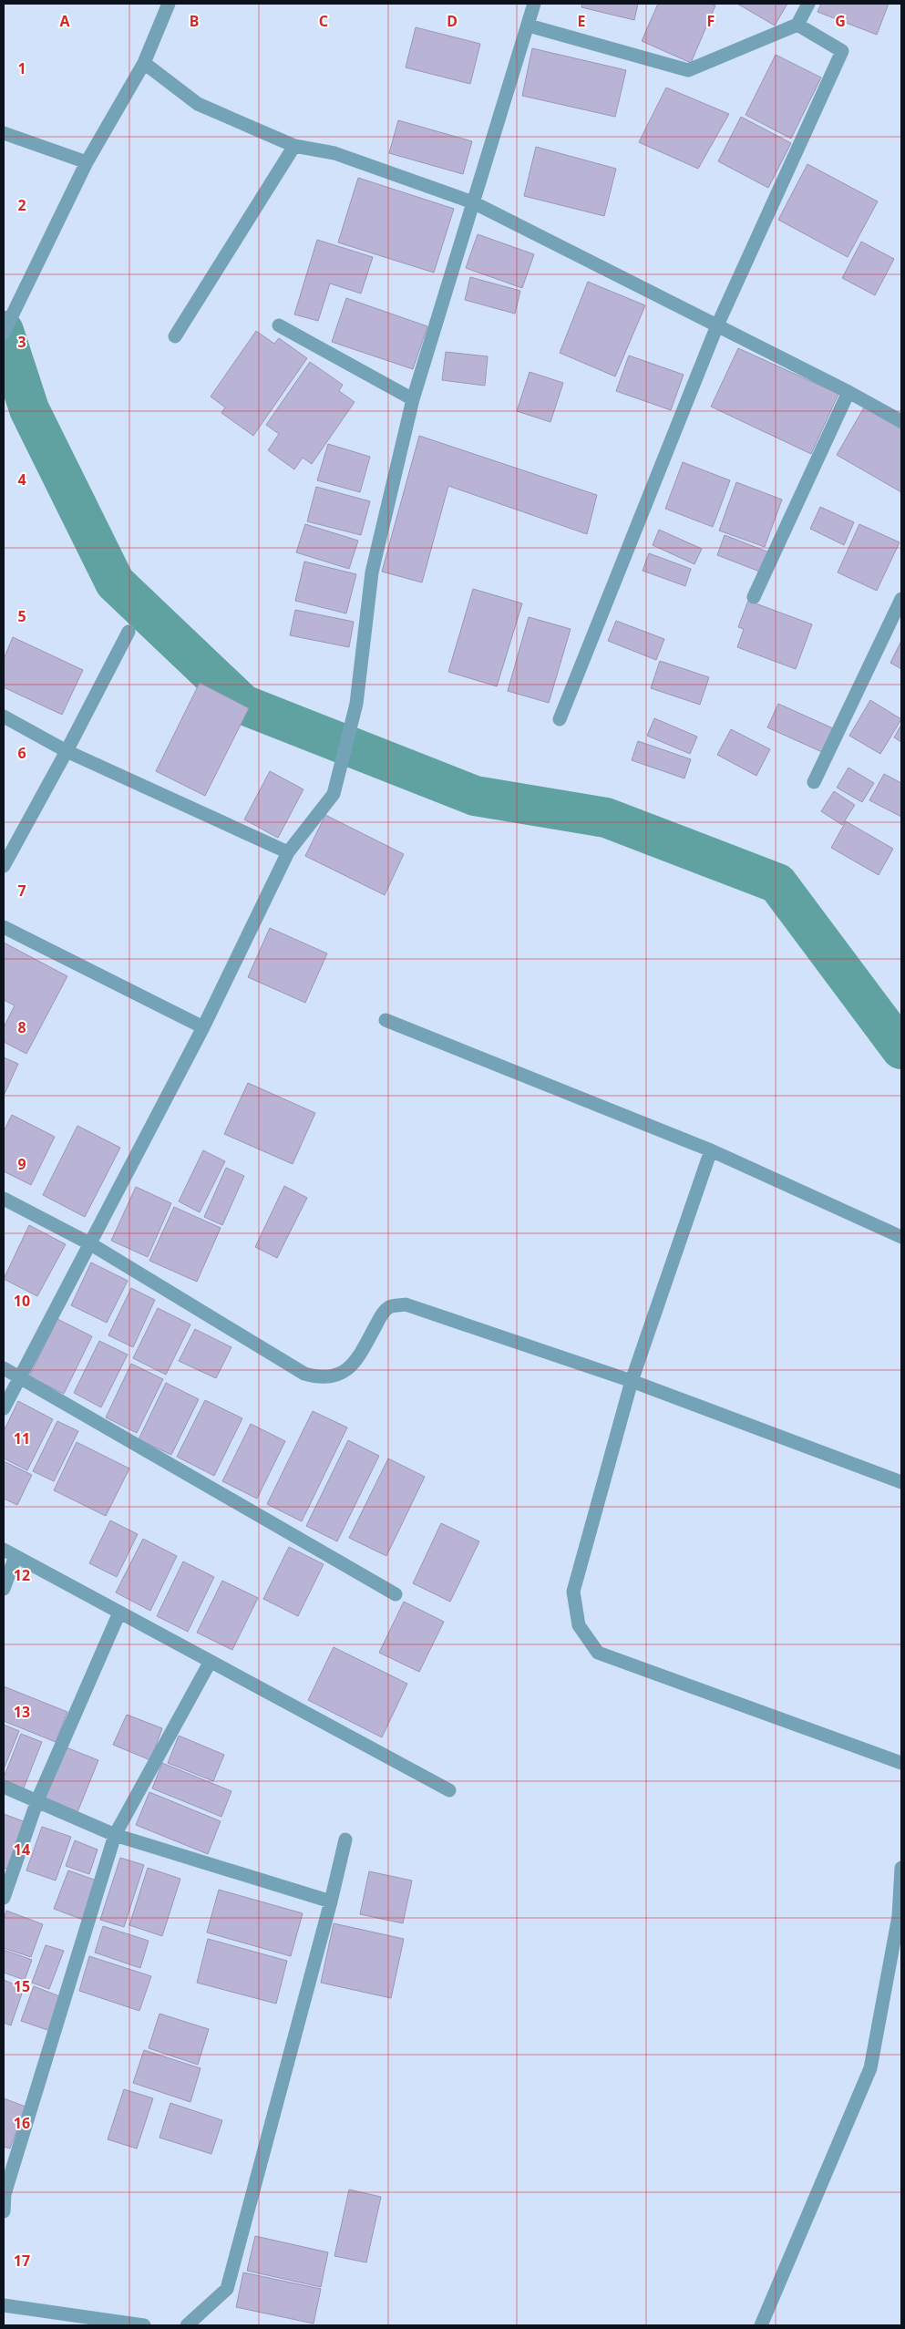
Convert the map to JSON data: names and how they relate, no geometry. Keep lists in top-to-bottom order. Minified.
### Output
{"grid":{"columns":["A","B","C","D","E","F","G"],"rows":["1","2","3","4","5","6","7","8","9","10","11","12","13","14","15","16","17"]}}
